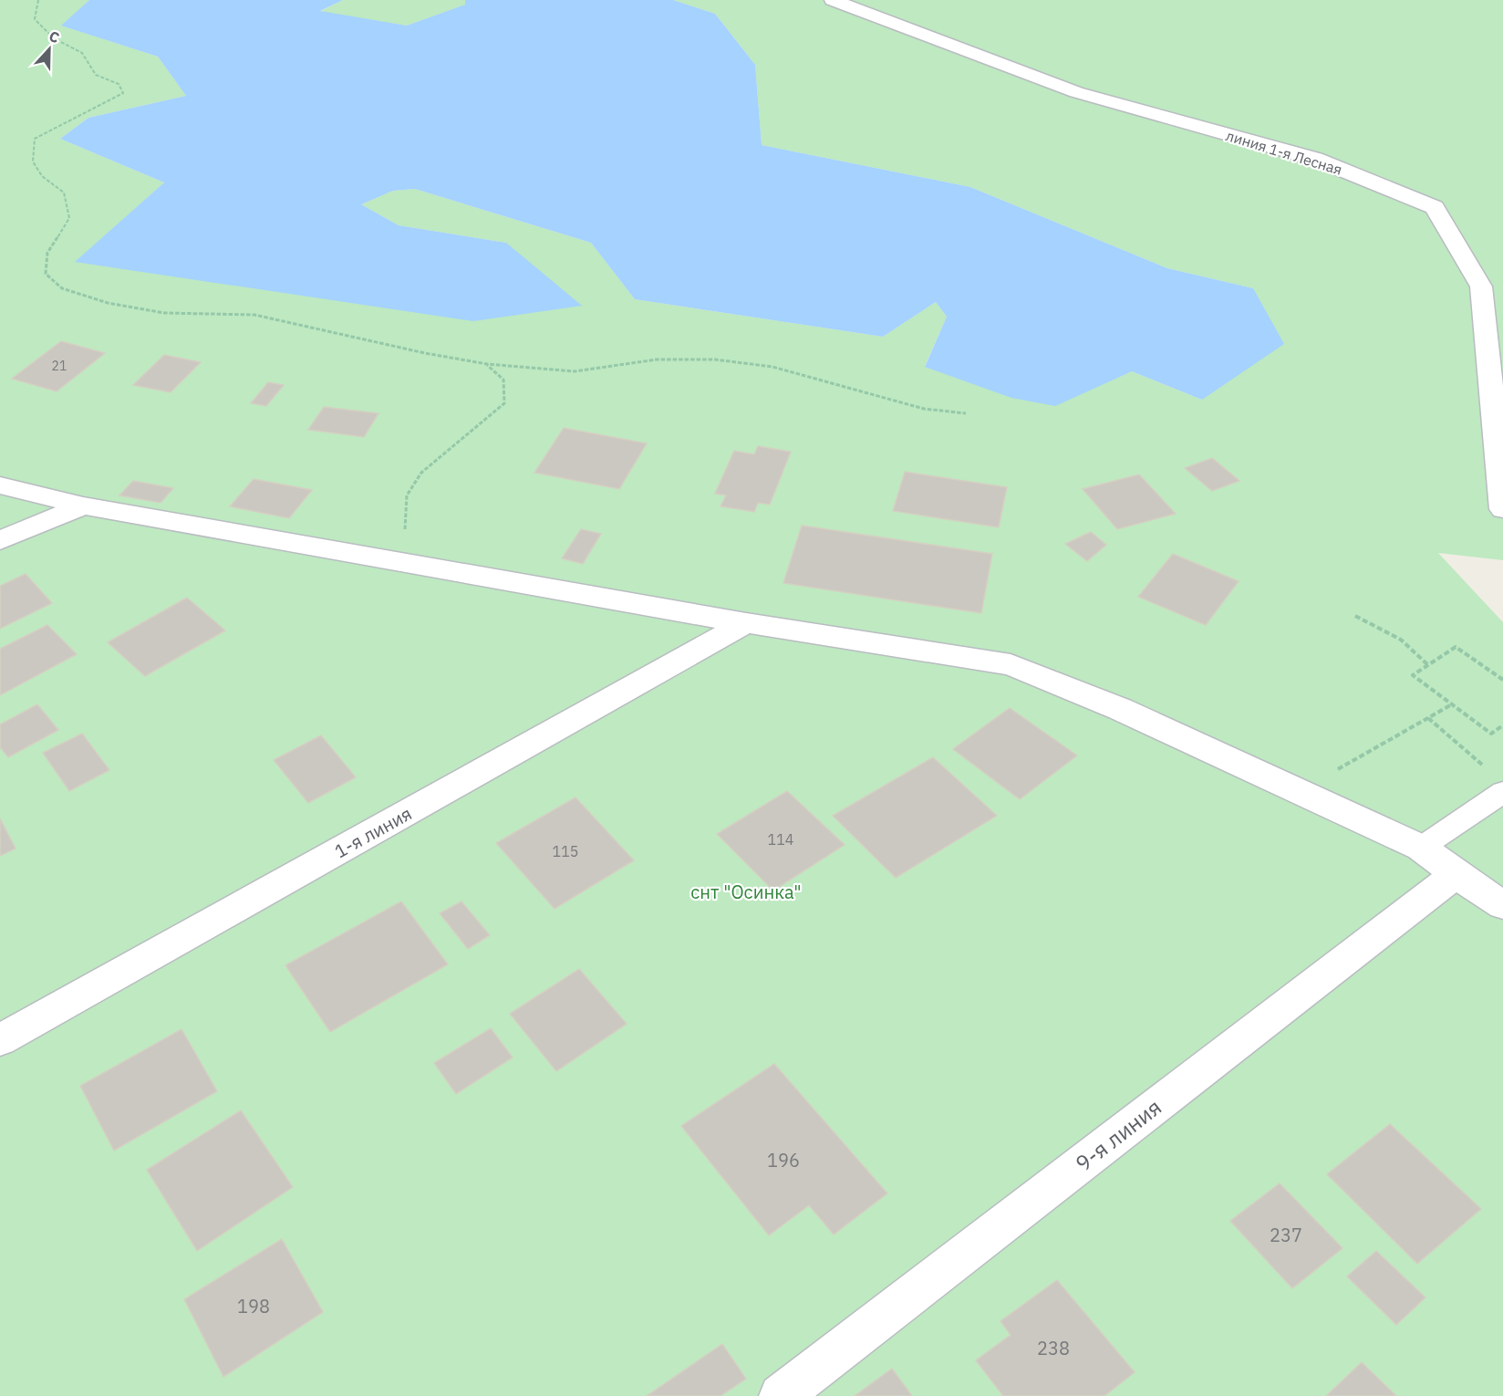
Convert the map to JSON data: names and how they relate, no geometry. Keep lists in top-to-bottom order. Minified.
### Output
{"streets":{"street":["линия 1-я Лесная","1-я линия","9-я линия"]},"parks":["снт \"Осинка\""],"house_numbers":["21","114","115","196","237","198","238"],"north":"top"}
